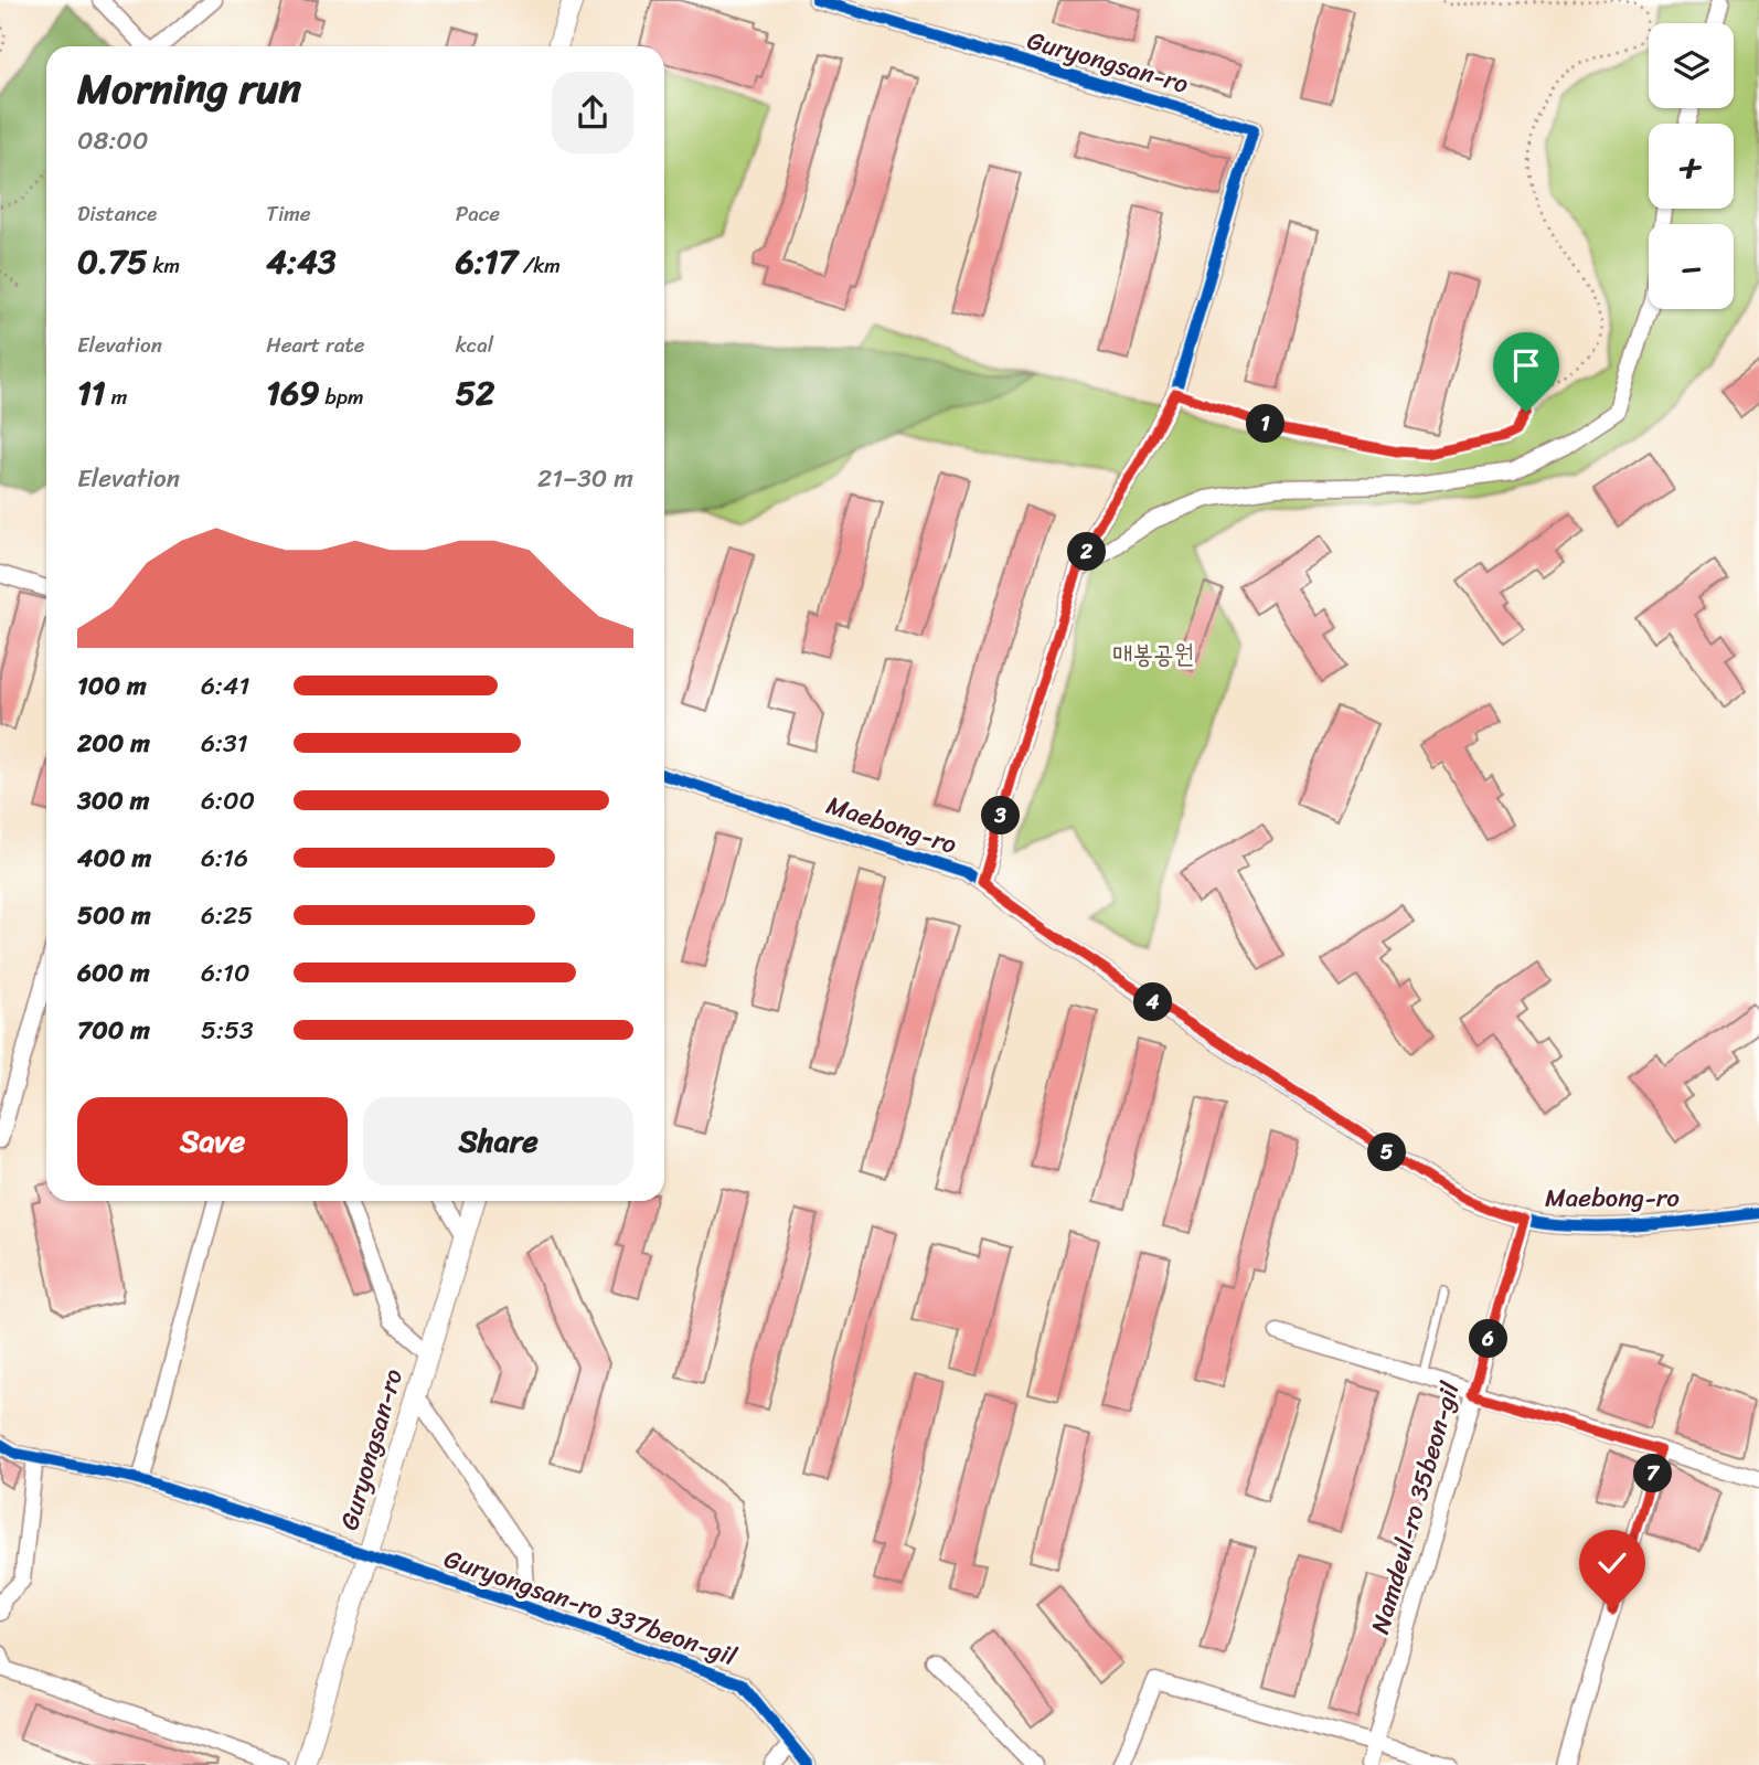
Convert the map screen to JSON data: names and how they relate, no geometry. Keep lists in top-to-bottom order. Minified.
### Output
{"streets":{"street":["Guryongsan-ro","Maebong-ro","Namdeul-ro 35beon-gil","Guryongsan-ro 337beon-gil"]},"crossings":[["Guryongsan-ro","Guryongsan-ro 337beon-gil"],["Maebong-ro","Namdeul-ro 35beon-gil"]],"parks":["매봉공원"],"page":{"map_buttons":["+","−"],"heading":["Morning run","08:00"],"stats":[["Distance","0.75 km"],["Time","4:43"],["Pace","6:17 /km"],["Elevation","11 m"],["Heart rate","169 bpm"],["kcal","52"]],"pins":["1","2","3","4","5","6","7"],"chart":["Elevation","21–30 m"],"list":[{"name":"100 m","note":"6:41"},{"name":"200 m","note":"6:31"},{"name":"300 m","note":"6:00"},{"name":"400 m","note":"6:16"},{"name":"500 m","note":"6:25"},{"name":"600 m","note":"6:10"},{"name":"700 m","note":"5:53"}],"buttons":["Save","Share"]}}
